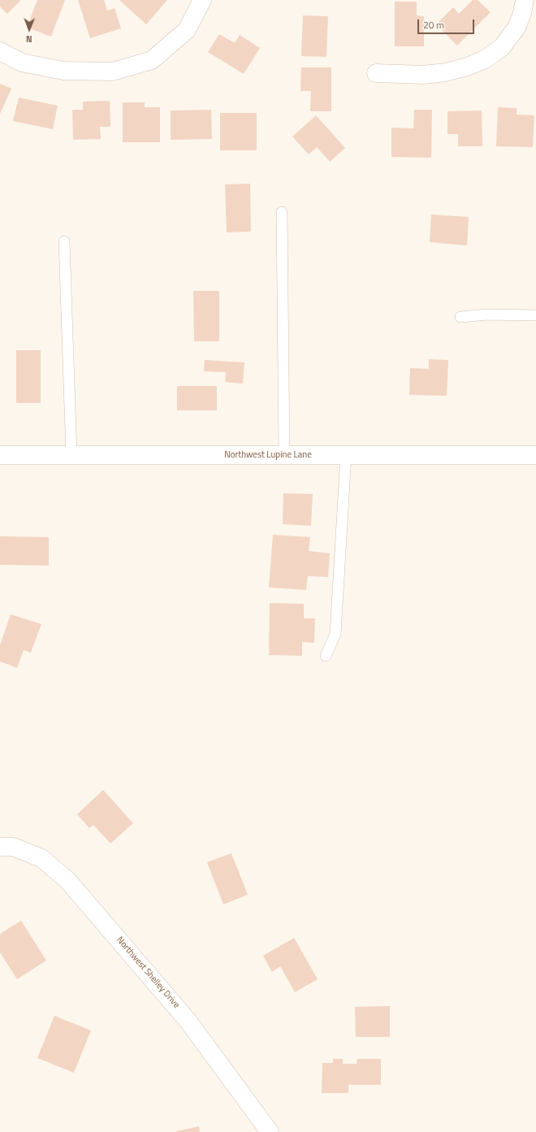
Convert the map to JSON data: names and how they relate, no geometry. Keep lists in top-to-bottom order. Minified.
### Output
{"streets":{"street":["Northwest Lupine Lane","Northwest Shelley Drive"]},"scale_bar":"20 m","north":"bottom"}
